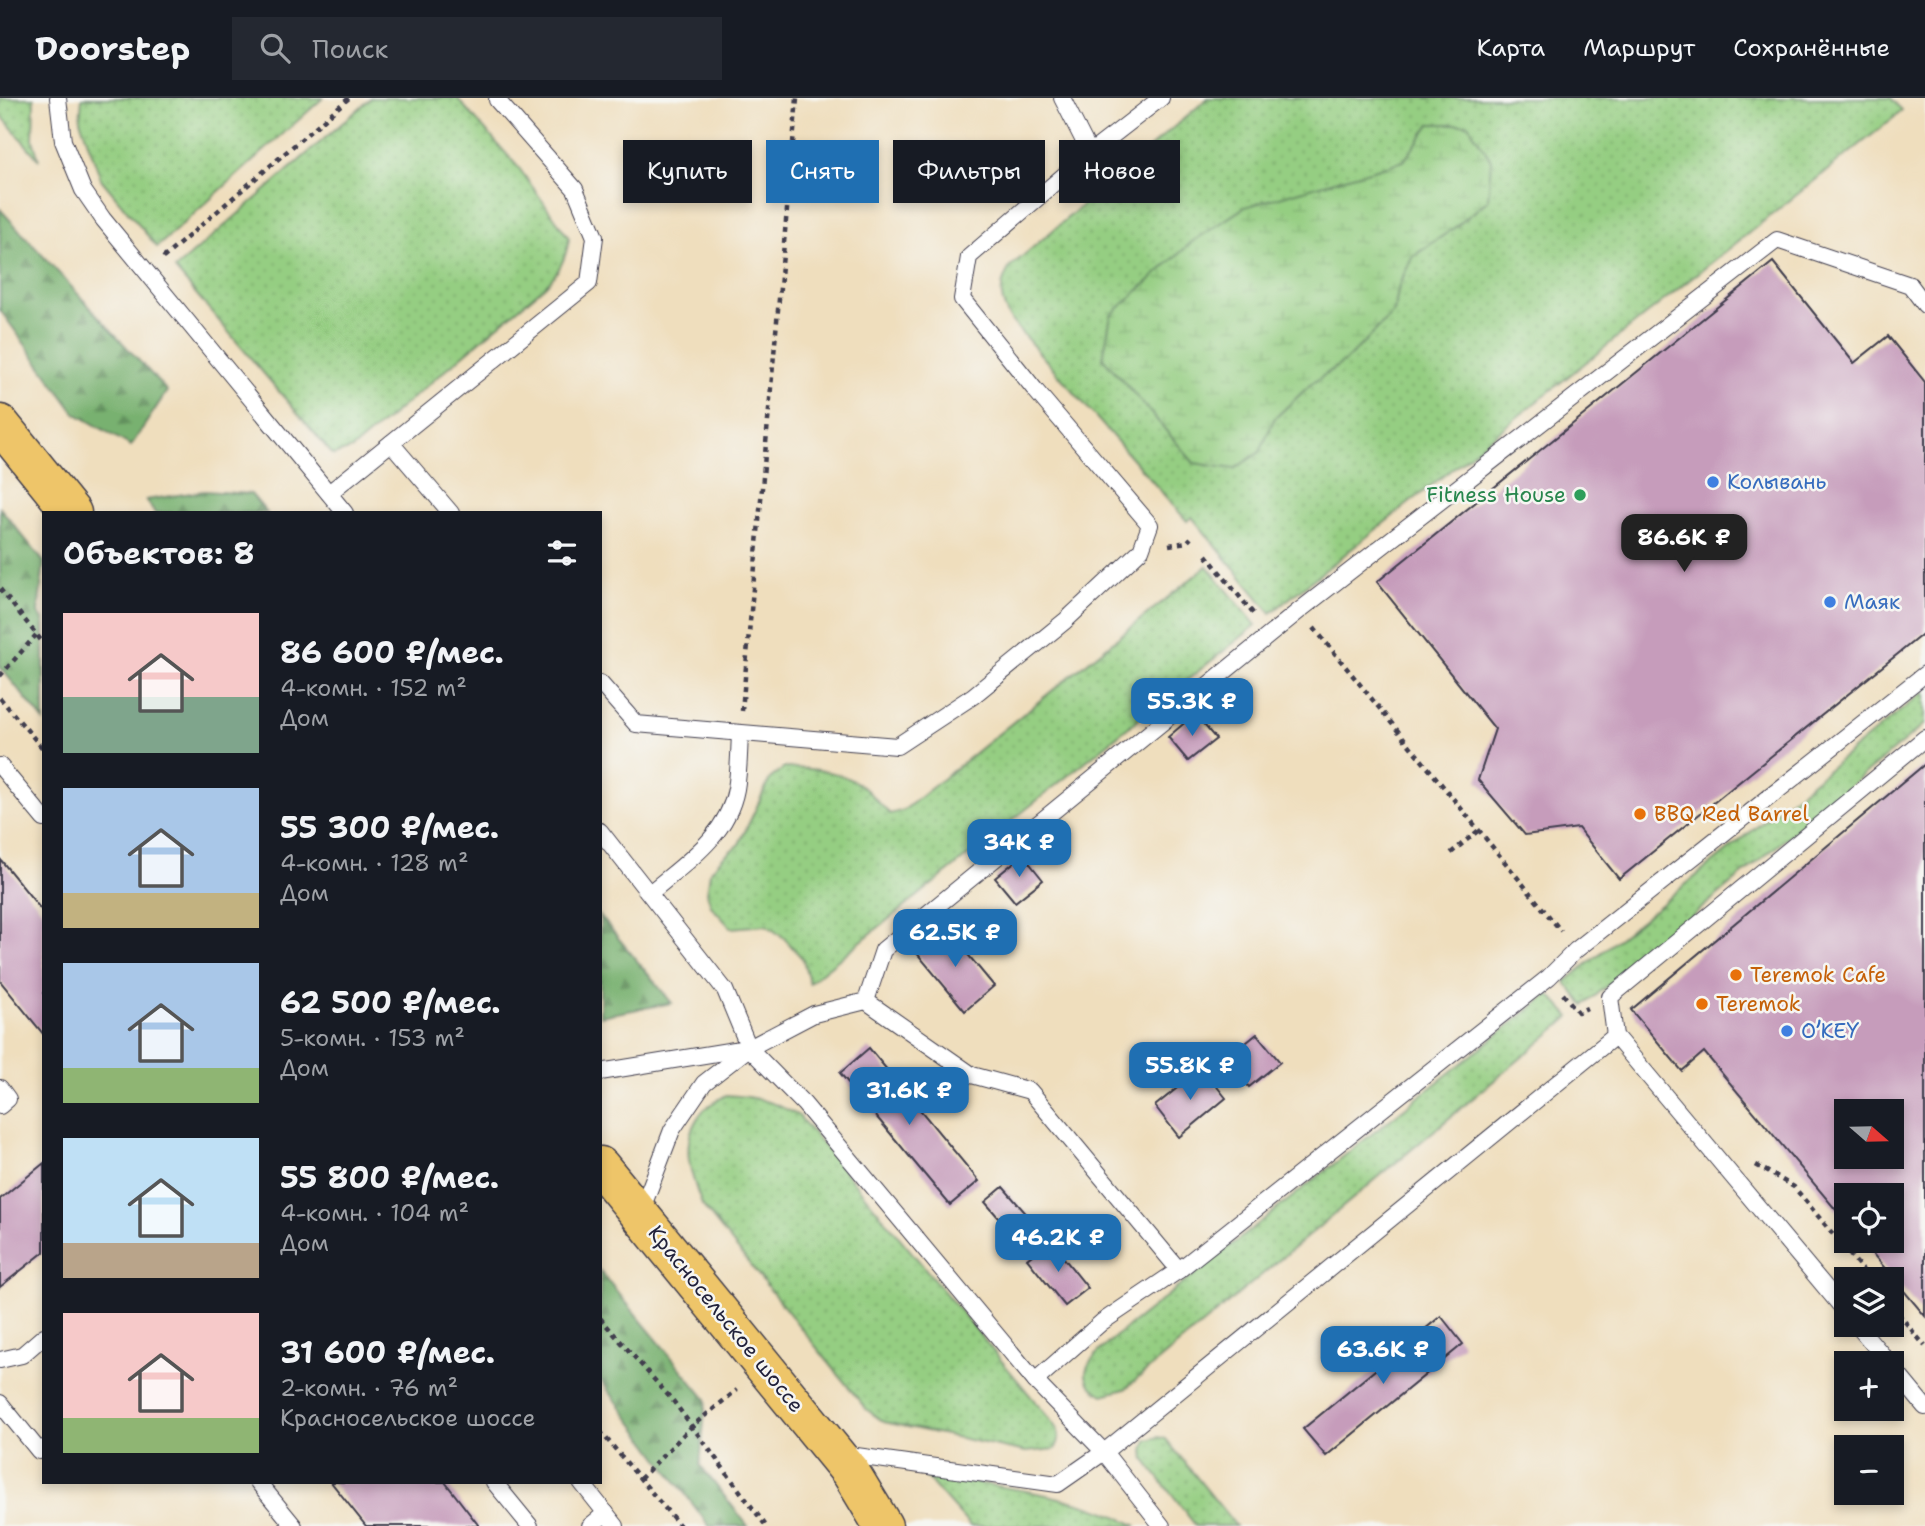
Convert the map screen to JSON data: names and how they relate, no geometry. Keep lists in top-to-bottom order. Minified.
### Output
{"streets":{"highway":["Красносельское шоссе"]},"places":["Колывань","Fitness House","Маяк","BBQ Red Barrel","Teremok Cafe","Teremok","O’KEY"],"north":"right","page":{"header":"Doorstep","search":"Поиск","nav":["Карта","Маршрут","Сохранённые"],"chip":["Купить","Снять","Фильтры","Новое"],"heading":"Объектов: 8","price":["86.6K ₽","55.3K ₽","34K ₽","62.5K ₽","55.8K ₽","31.6K ₽","46.2K ₽","63.6K ₽"],"list":[{"name":"86 600 ₽/мес.","note":"4-комн. · 152 m² · Дом"},{"name":"55 300 ₽/мес.","note":"4-комн. · 128 m² · Дом"},{"name":"62 500 ₽/мес.","note":"5-комн. · 153 m² · Дом"},{"name":"55 800 ₽/мес.","note":"4-комн. · 104 m² · Дом"},{"name":"31 600 ₽/мес.","note":"2-комн. · 76 m² · Красносельское шоссе"}],"map_buttons":["+","−"]}}
